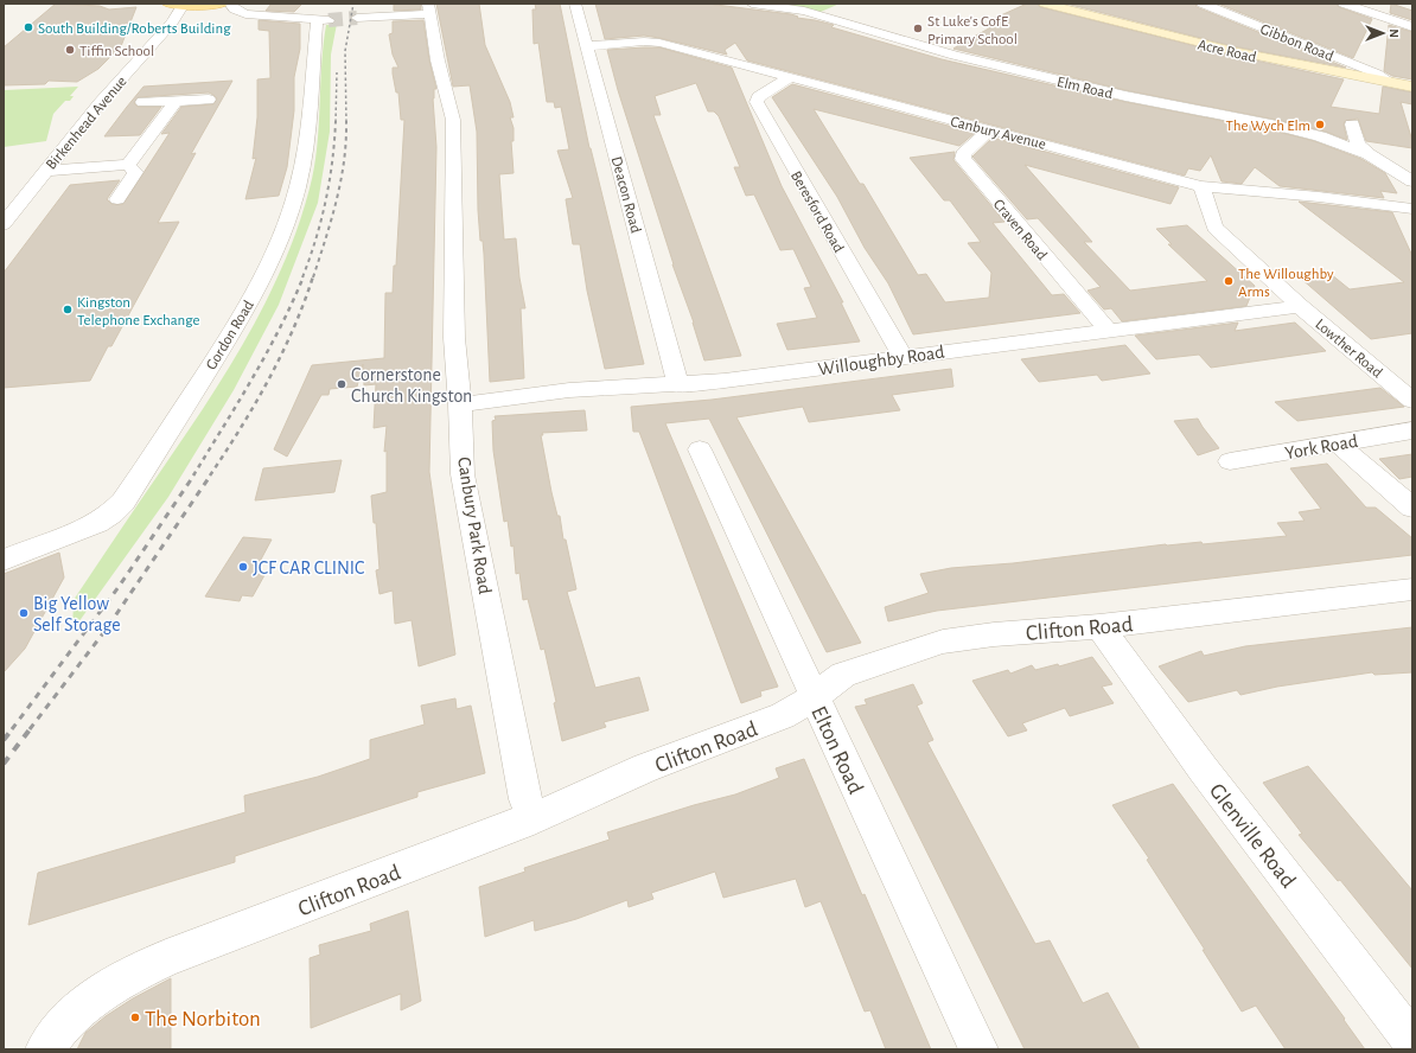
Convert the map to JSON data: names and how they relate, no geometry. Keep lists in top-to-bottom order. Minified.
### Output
{"streets":{"street":["Gibbon Road","Acre Road","Elm Road","Birkenhead Avenue","Canbury Avenue","Deacon Road","Beresford Road","Craven Road","Gordon Road","Lowther Road","Willoughby Road","York Road","Canbury Park Road","Clifton Road","Elton Road","Glenville Road"]},"crossings":[["Gibbon Road","Acre Road"],["Canbury Avenue","Deacon Road"],["Canbury Avenue","Beresford Road"],["Canbury Avenue","Craven Road"],["Canbury Avenue","Lowther Road"],["Deacon Road","Willoughby Road"],["Beresford Road","Willoughby Road"],["Craven Road","Willoughby Road"],["Lowther Road","Willoughby Road"],["Willoughby Road","Canbury Park Road"],["Canbury Park Road","Clifton Road"],["Clifton Road","Elton Road"],["Clifton Road","Glenville Road"]],"places":["South Building/Roberts Building","St Luke's CofE Primary School","Tiffin School","The Wych Elm","The Willoughby Arms","Kingston Telephone Exchange","Cornerstone Church Kingston","JCF CAR CLINIC","Big Yellow Self Storage","The Norbiton"],"north":"right"}
